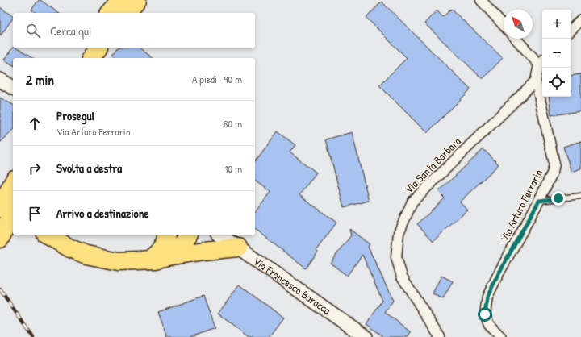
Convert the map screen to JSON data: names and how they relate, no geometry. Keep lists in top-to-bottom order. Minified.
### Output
{"streets":{"main road":["Via Francesco Baracca"],"street":["Via Santa Barbara","Via Arturo Ferrarin"]},"crossings":[["Via Santa Barbara","Via Arturo Ferrarin"]],"north":"top left","page":{"map_buttons":["+","−"],"search":"Cerca qui","heading":["2 min","A piedi · 90 m"],"list":[["Prosegui","Via Arturo Ferrarin","80 m"],["Svolta a destra","10 m"],"Arrivo a destinazione"]}}
